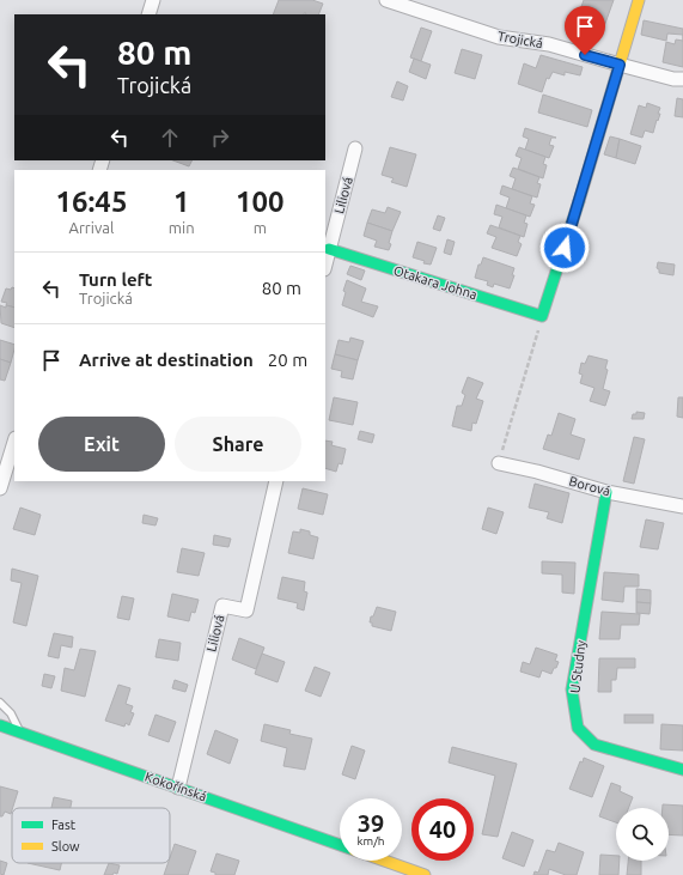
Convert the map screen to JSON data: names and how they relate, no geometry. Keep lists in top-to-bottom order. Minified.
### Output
{"streets":{"street":["Trojická","Liliová","Otakara Johna","Borová","U Studny","Kokořínská"]},"crossings":[["Liliová","Otakara Johna"],["Liliová","Kokořínská"],["Borová","U Studny"]],"legend":["Fast","Slow"],"page":{"turn":["80 m","Trojická"],"eta":["16:45","Arrival","1","min","100","m"],"list":[{"name":"Turn left","note":"Trojická","value":"80 m"},{"name":"Arrive at destination","value":"20 m"}],"buttons":["Exit","Share"],"speed":"39 km/h","limit":"40"}}
